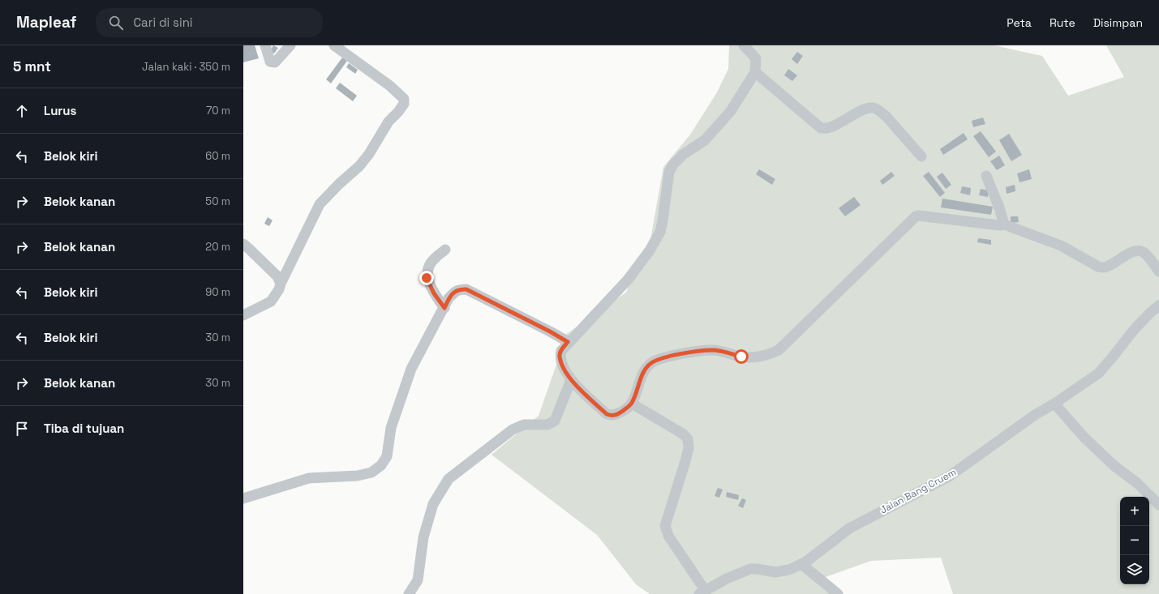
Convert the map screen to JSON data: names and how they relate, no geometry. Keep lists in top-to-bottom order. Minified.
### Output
{"streets":{"street":["Jalan Bang Cruem"]},"page":{"header":"Mapleaf","search":"Cari di sini","nav":["Peta","Rute","Disimpan"],"heading":["5 mnt","Jalan kaki · 350 m"],"list":[["Lurus","70 m"],["Belok kiri","60 m"],["Belok kanan","50 m"],["Belok kanan","20 m"],["Belok kiri","90 m"],["Belok kiri","30 m"],["Belok kanan","30 m"],"Tiba di tujuan"],"map_buttons":["+","−"]}}
